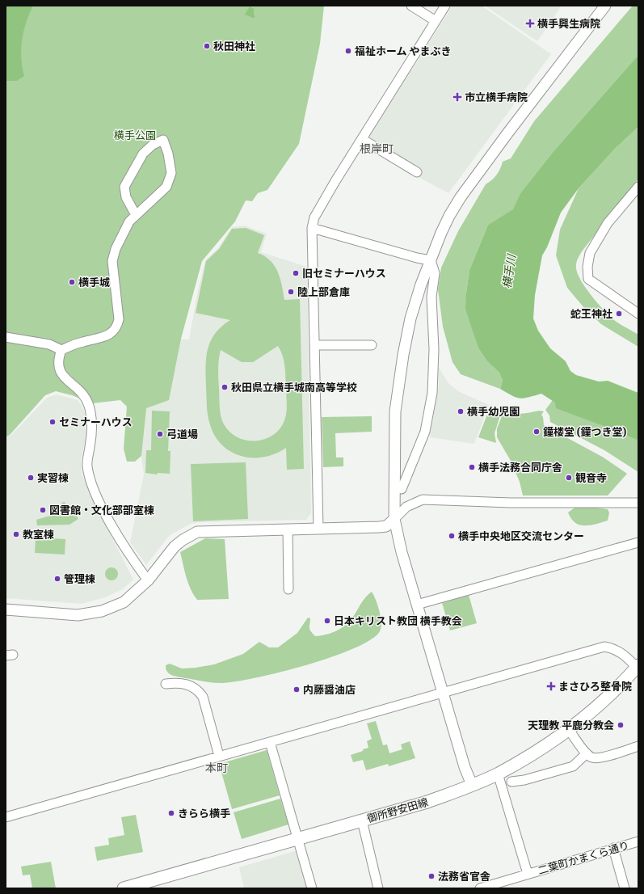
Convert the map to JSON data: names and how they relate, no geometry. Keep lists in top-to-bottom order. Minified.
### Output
{"streets":{"main road":["御所野安田線"],"street":["二葉町かまくら通り"]},"districts":["根岸町","本町"],"water":["横手川"],"parks":["横手公園"],"places":{"health":["横手興生病院","市立横手病院","まさひろ整骨院"],"other":["秋田神社","福祉ホーム やまぶき","旧セミナーハウス","横手城","陸上部倉庫","蛇王神社","秋田県立横手城南高等学校","横手幼児園","セミナーハウス","鐘楼堂 (鐘つき堂)","弓道場","横手法務合同庁舎","実習棟","観音寺","図書館・文化部部室棟","教室棟","横手中央地区交流センター","管理棟","日本キリスト教団 横手教会","内藤醤油店","天理教 平鹿分教会","きらら横手","法務省官舎"]}}
